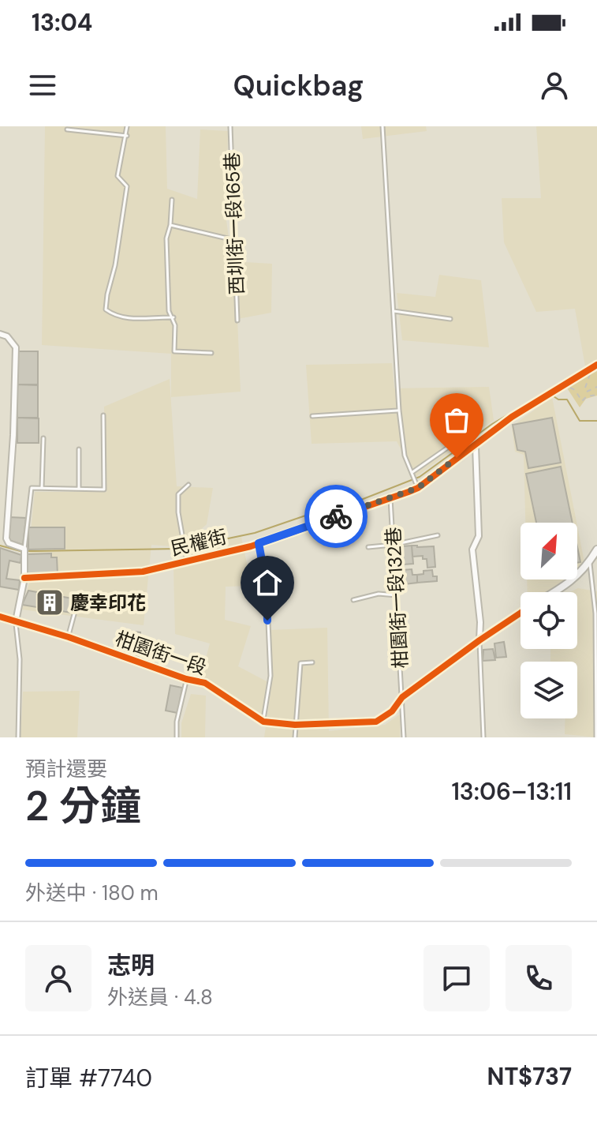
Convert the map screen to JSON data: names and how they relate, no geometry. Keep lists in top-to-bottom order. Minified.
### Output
{"streets":{"street":["民權街","柑園街一段"],"lane":["西圳街一段165巷","柑園街一段132巷"]},"crossings":[["民權街","柑園街一段132巷"],["柑園街一段132巷","柑園街一段"]],"places":{"building":["慶幸印花"]},"north":"top right","page":{"status":"13:04","header":"Quickbag","heading":["2 分鐘","預計還要","13:06–13:11"],"panel":["志明","外送員 · 4.8","訂單 #7740","NT$737"],"bar":"外送中 · 180 m"}}
